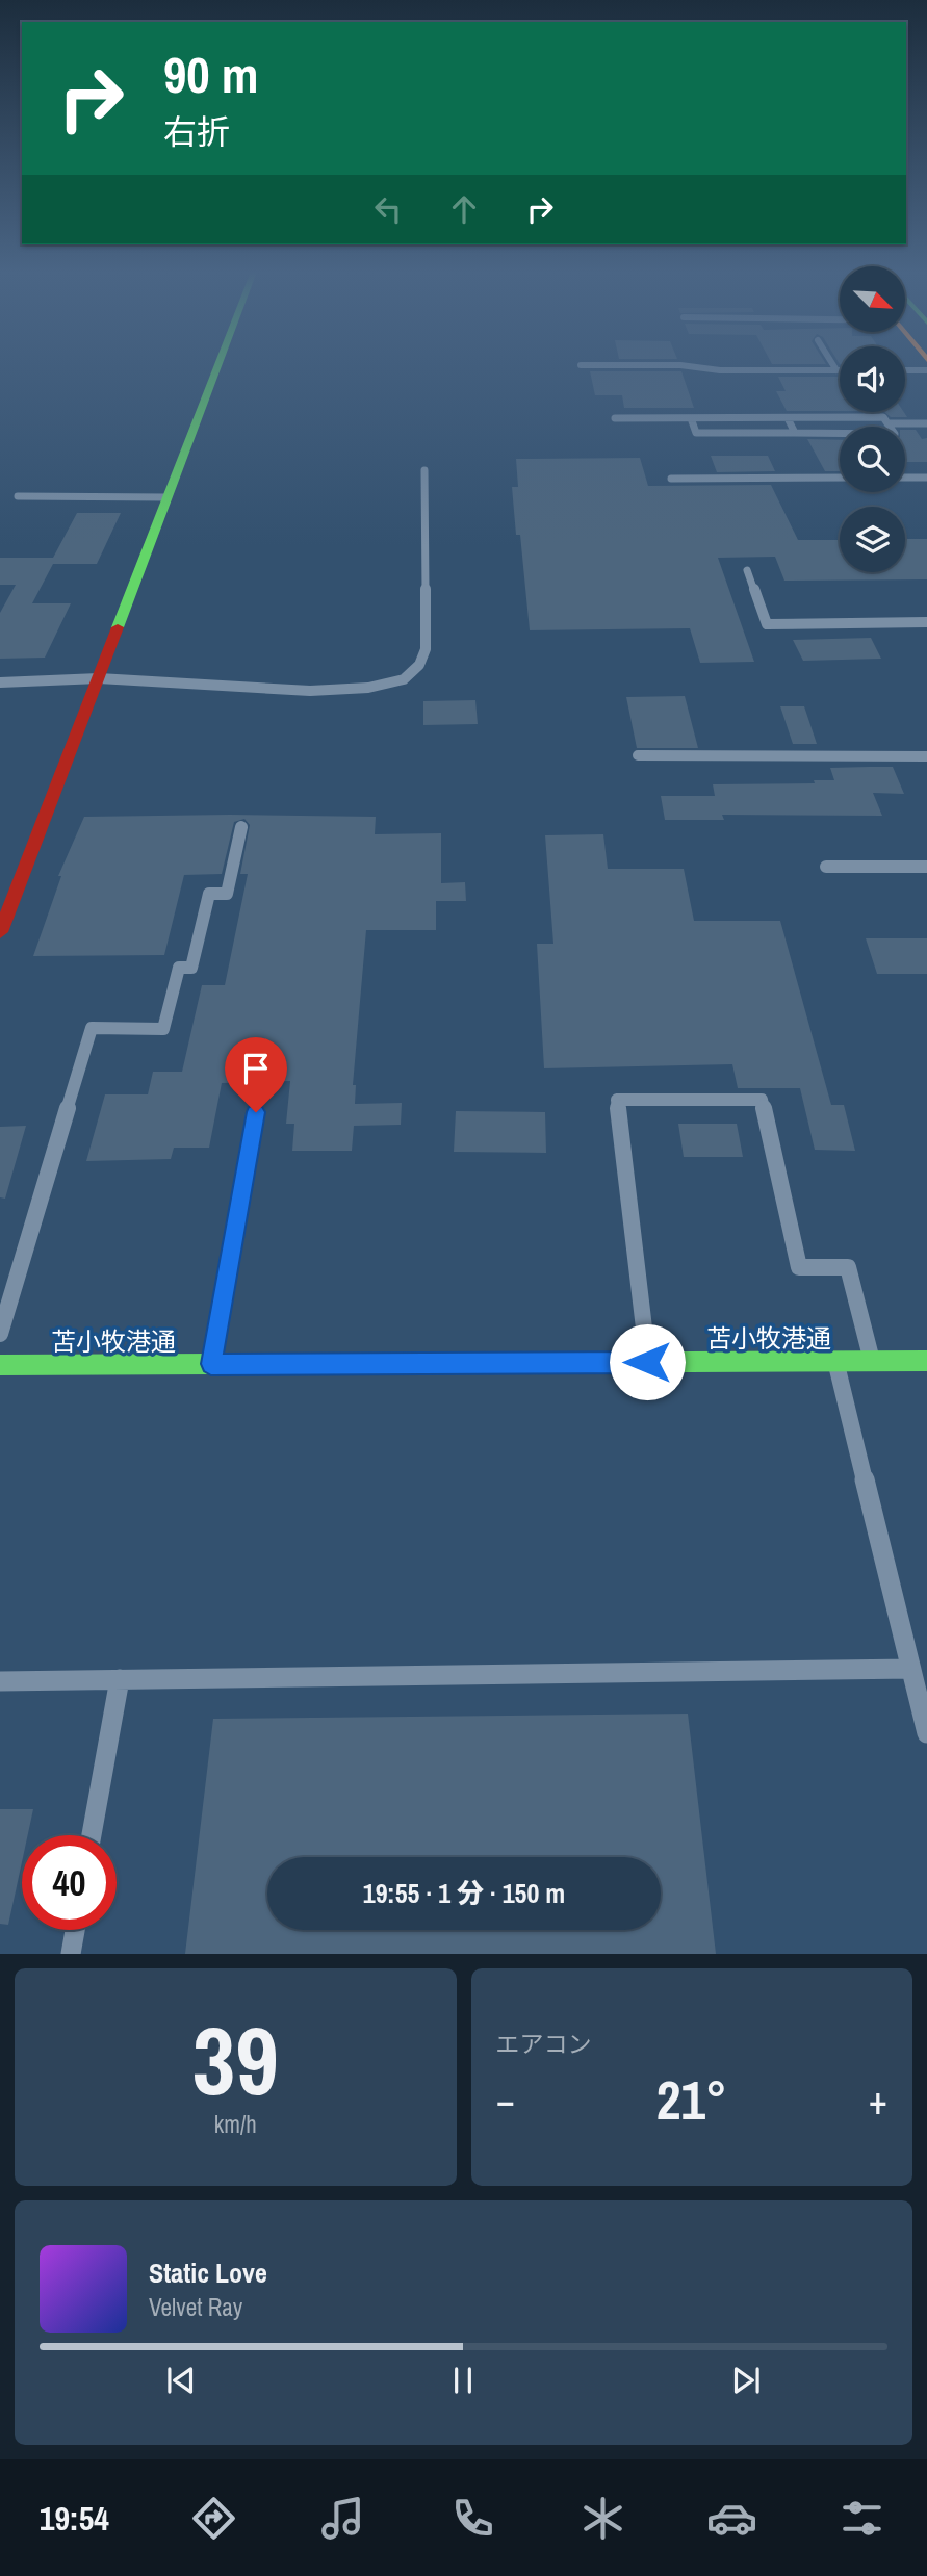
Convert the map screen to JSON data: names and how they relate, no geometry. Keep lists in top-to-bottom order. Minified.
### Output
{"streets":{"street":["苫小牧港通"]},"north":"bottom right","page":{"turn":["90 m","右折"],"limit":"40","trip":"19:55 · 1 分 · 150 m","tile":[["39","km/h"],"エアコン"],"heat":["−","21°","+"],"song":["Static Love","Velvet Ray"],"tabs":"19:54"}}
